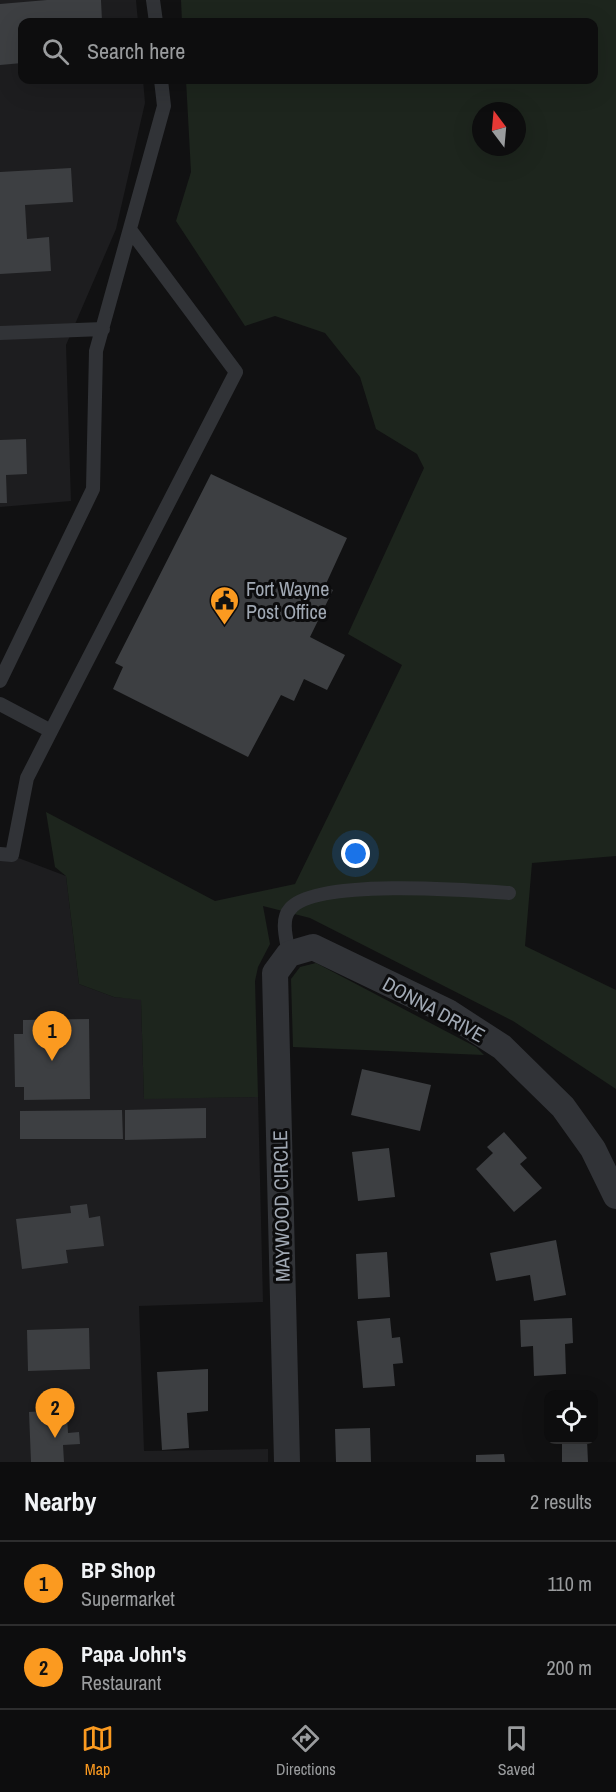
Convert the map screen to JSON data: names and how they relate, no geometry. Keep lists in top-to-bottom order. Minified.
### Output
{"streets":{"street":["DONNA DRIVE","MAYWOOD CIRCLE"]},"crossings":[["DONNA DRIVE","MAYWOOD CIRCLE"]],"places":{"public building":["Fort Wayne Post Office"]},"north":"top","page":{"search":"Search here","pins":["1","2"],"heading":["Nearby","2 results"],"list":[{"mark":"1","name":"BP Shop","note":"Supermarket","value":"110 m"},{"mark":"2","name":"Papa John's","note":"Restaurant","value":"200 m"}],"nav":["Map","Directions","Saved"]}}
